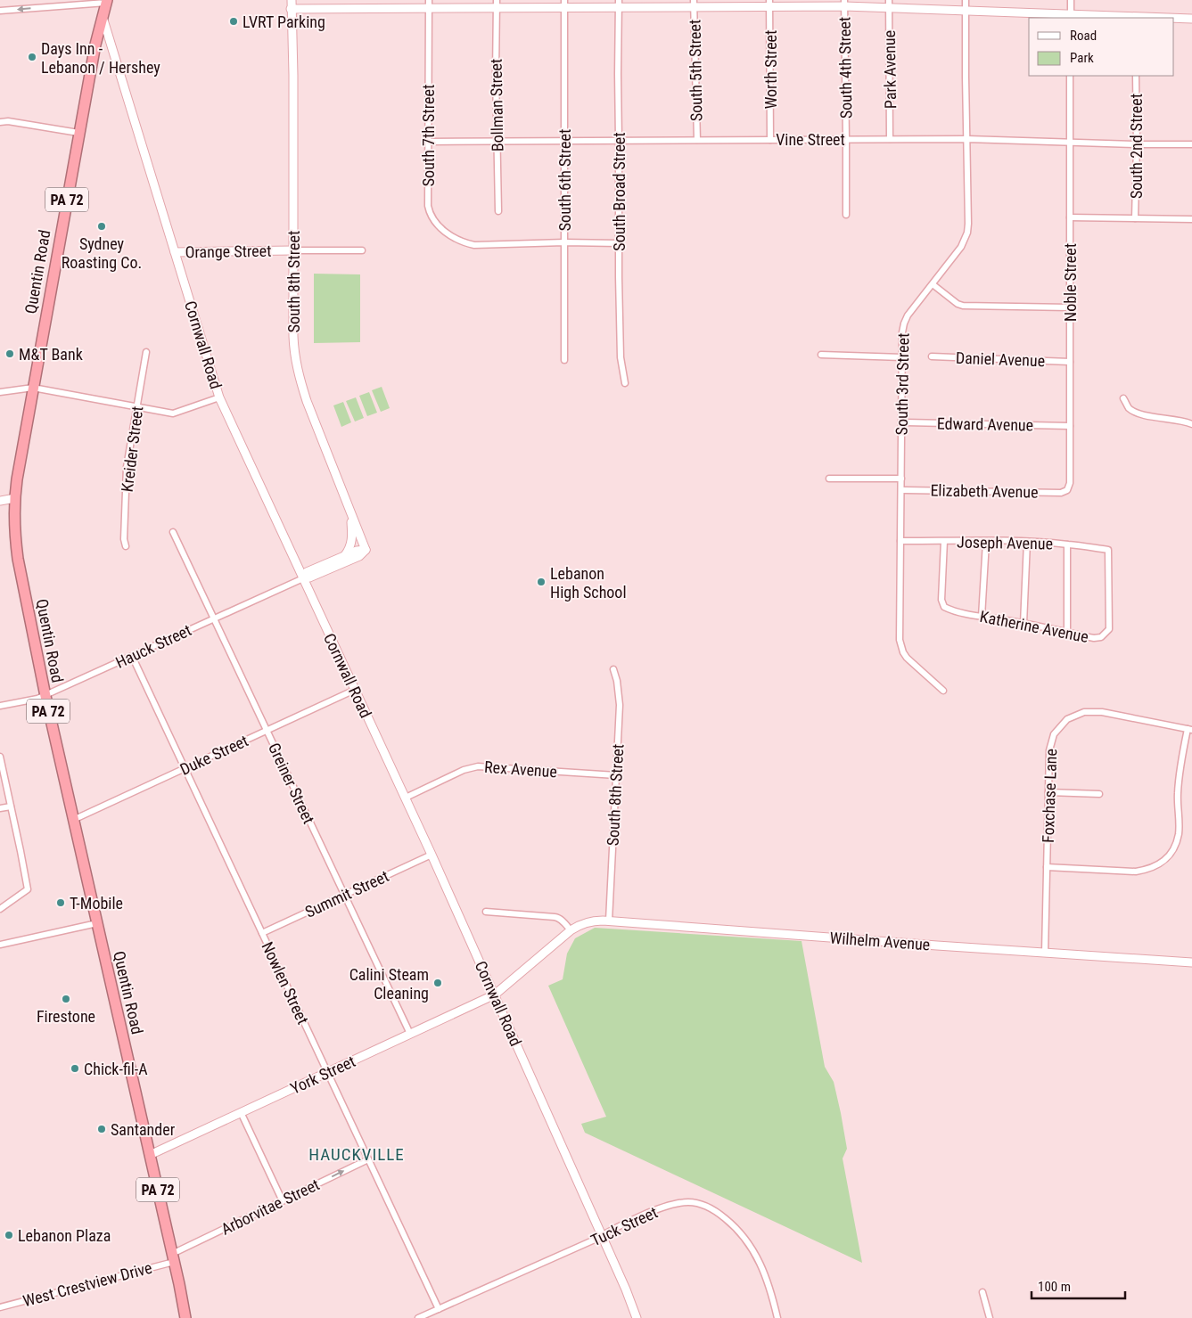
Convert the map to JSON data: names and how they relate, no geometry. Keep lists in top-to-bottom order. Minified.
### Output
{"streets":{"highway":["PA 72","Quentin Road"],"street":["South 4th Street","Worth Street","Park Avenue","South 5th Street","Bollman Street","South 7th Street","Vine Street","South 2nd Street","South 6th Street","South Broad Street","Orange Street","South 8th Street","Noble Street","Cornwall Road","Daniel Avenue","South 3rd Street","Edward Avenue","Kreider Street","Elizabeth Avenue","Joseph Avenue","Katherine Avenue","Hauck Street","Duke Street","Rex Avenue","Greiner Street","Foxchase Lane","Summit Street","Wilhelm Avenue","Nowlen Street","York Street","Arborvitae Street","Tuck Street","West Crestview Drive"]},"crossings":[["South 4th Street","Vine Street"],["Worth Street","Vine Street"],["Park Avenue","Vine Street"],["South 5th Street","Vine Street"],["Bollman Street","Vine Street"],["South 7th Street","Vine Street"],["South 7th Street","South 6th Street"],["Vine Street","South 2nd Street"],["Vine Street","South 6th Street"],["Vine Street","South Broad Street"],["Vine Street","Noble Street"],["Vine Street","South 3rd Street"],["Orange Street","South 8th Street"],["Orange Street","Cornwall Road"],["Quentin Road","Cornwall Road"],["Quentin Road","Hauck Street"],["Quentin Road","Duke Street"],["Quentin Road","York Street"],["Quentin Road","Arborvitae Street"],["Quentin Road","West Crestview Drive"],["South 8th Street","Hauck Street"],["South 8th Street","Rex Avenue"],["South 8th Street","Wilhelm Avenue"],["Noble Street","Daniel Avenue"],["Noble Street","Edward Avenue"],["Noble Street","Elizabeth Avenue"],["Cornwall Road","Hauck Street"],["Cornwall Road","Duke Street"],["Cornwall Road","Rex Avenue"],["Cornwall Road","Summit Street"],["Cornwall Road","Wilhelm Avenue"],["Cornwall Road","York Street"],["Cornwall Road","Tuck Street"],["South 3rd Street","Edward Avenue"],["South 3rd Street","Elizabeth Avenue"],["South 3rd Street","Joseph Avenue"],["Joseph Avenue","Katherine Avenue"],["Hauck Street","Greiner Street"],["Hauck Street","Nowlen Street"],["Duke Street","Greiner Street"],["Duke Street","Nowlen Street"],["Greiner Street","Summit Street"],["Greiner Street","York Street"],["Foxchase Lane","Wilhelm Avenue"],["Summit Street","Nowlen Street"],["Wilhelm Avenue","York Street"],["Nowlen Street","York Street"],["Nowlen Street","Arborvitae Street"],["Nowlen Street","Tuck Street"],["Arborvitae Street","West Crestview Drive"]],"one_way":["Arborvitae Street"],"districts":["HAUCKVILLE"],"places":["LVRT Parking","Days Inn - Lebanon / Hershey","Sydney Roasting Co.","M&T Bank","Lebanon High School","T-Mobile","Calini Steam Cleaning","Firestone","Chick-fil-A","Santander","Lebanon Plaza"],"legend":["Road","Park"],"scale_bar":"100 m"}
